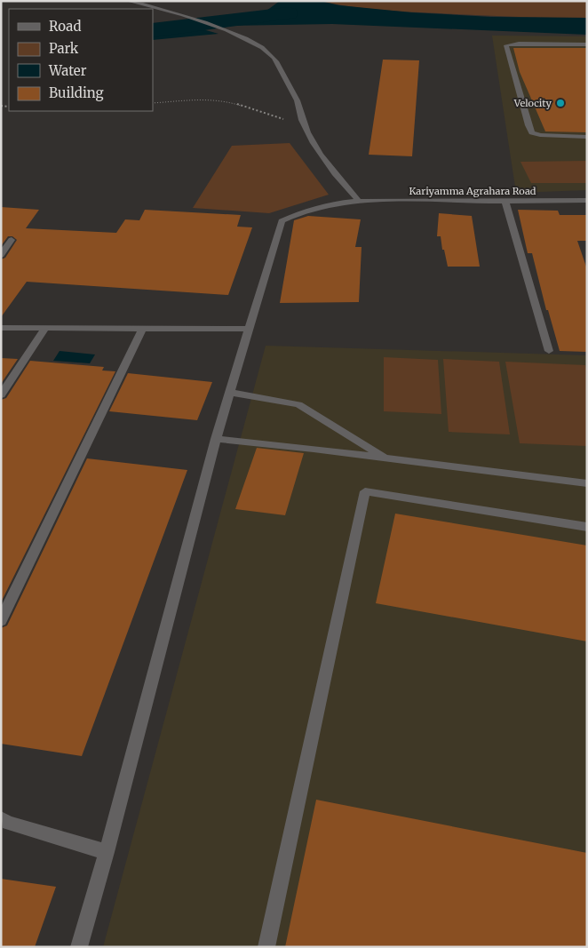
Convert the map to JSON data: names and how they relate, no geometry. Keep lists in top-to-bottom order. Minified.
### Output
{"streets":{"street":["Kariyamma Agrahara Road"]},"places":["Velocity"],"legend":["Road","Park","Water","Building"]}
